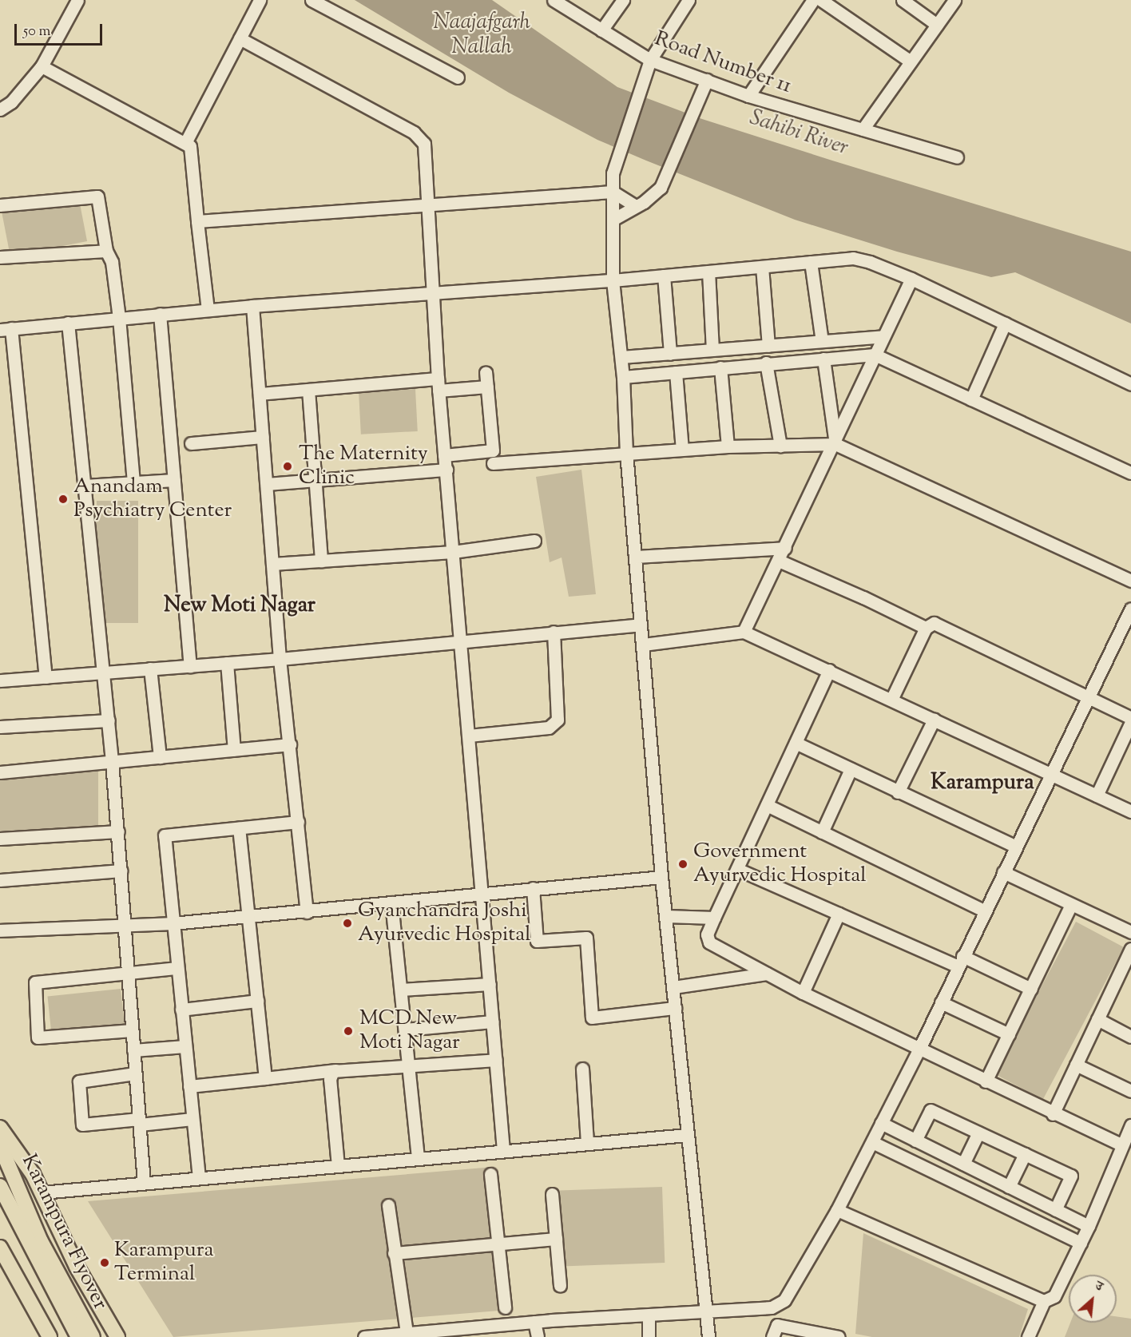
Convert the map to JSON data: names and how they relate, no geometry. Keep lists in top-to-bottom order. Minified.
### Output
{"streets":{"main road":["Karampura Flyover"],"street":["Road Number 11"]},"districts":["New Moti Nagar","Karampura"],"water":["Naajafgarh Nallah","Sahibi River"],"places":["The Maternity Clinic","Anandam Psychiatry Center","Government Ayurvedic Hospital","Gyanchandra Joshi Ayurvedic Hospital","MCD New Moti Nagar","Karampura Terminal"],"scale_bar":"50 m","north":"top right"}
